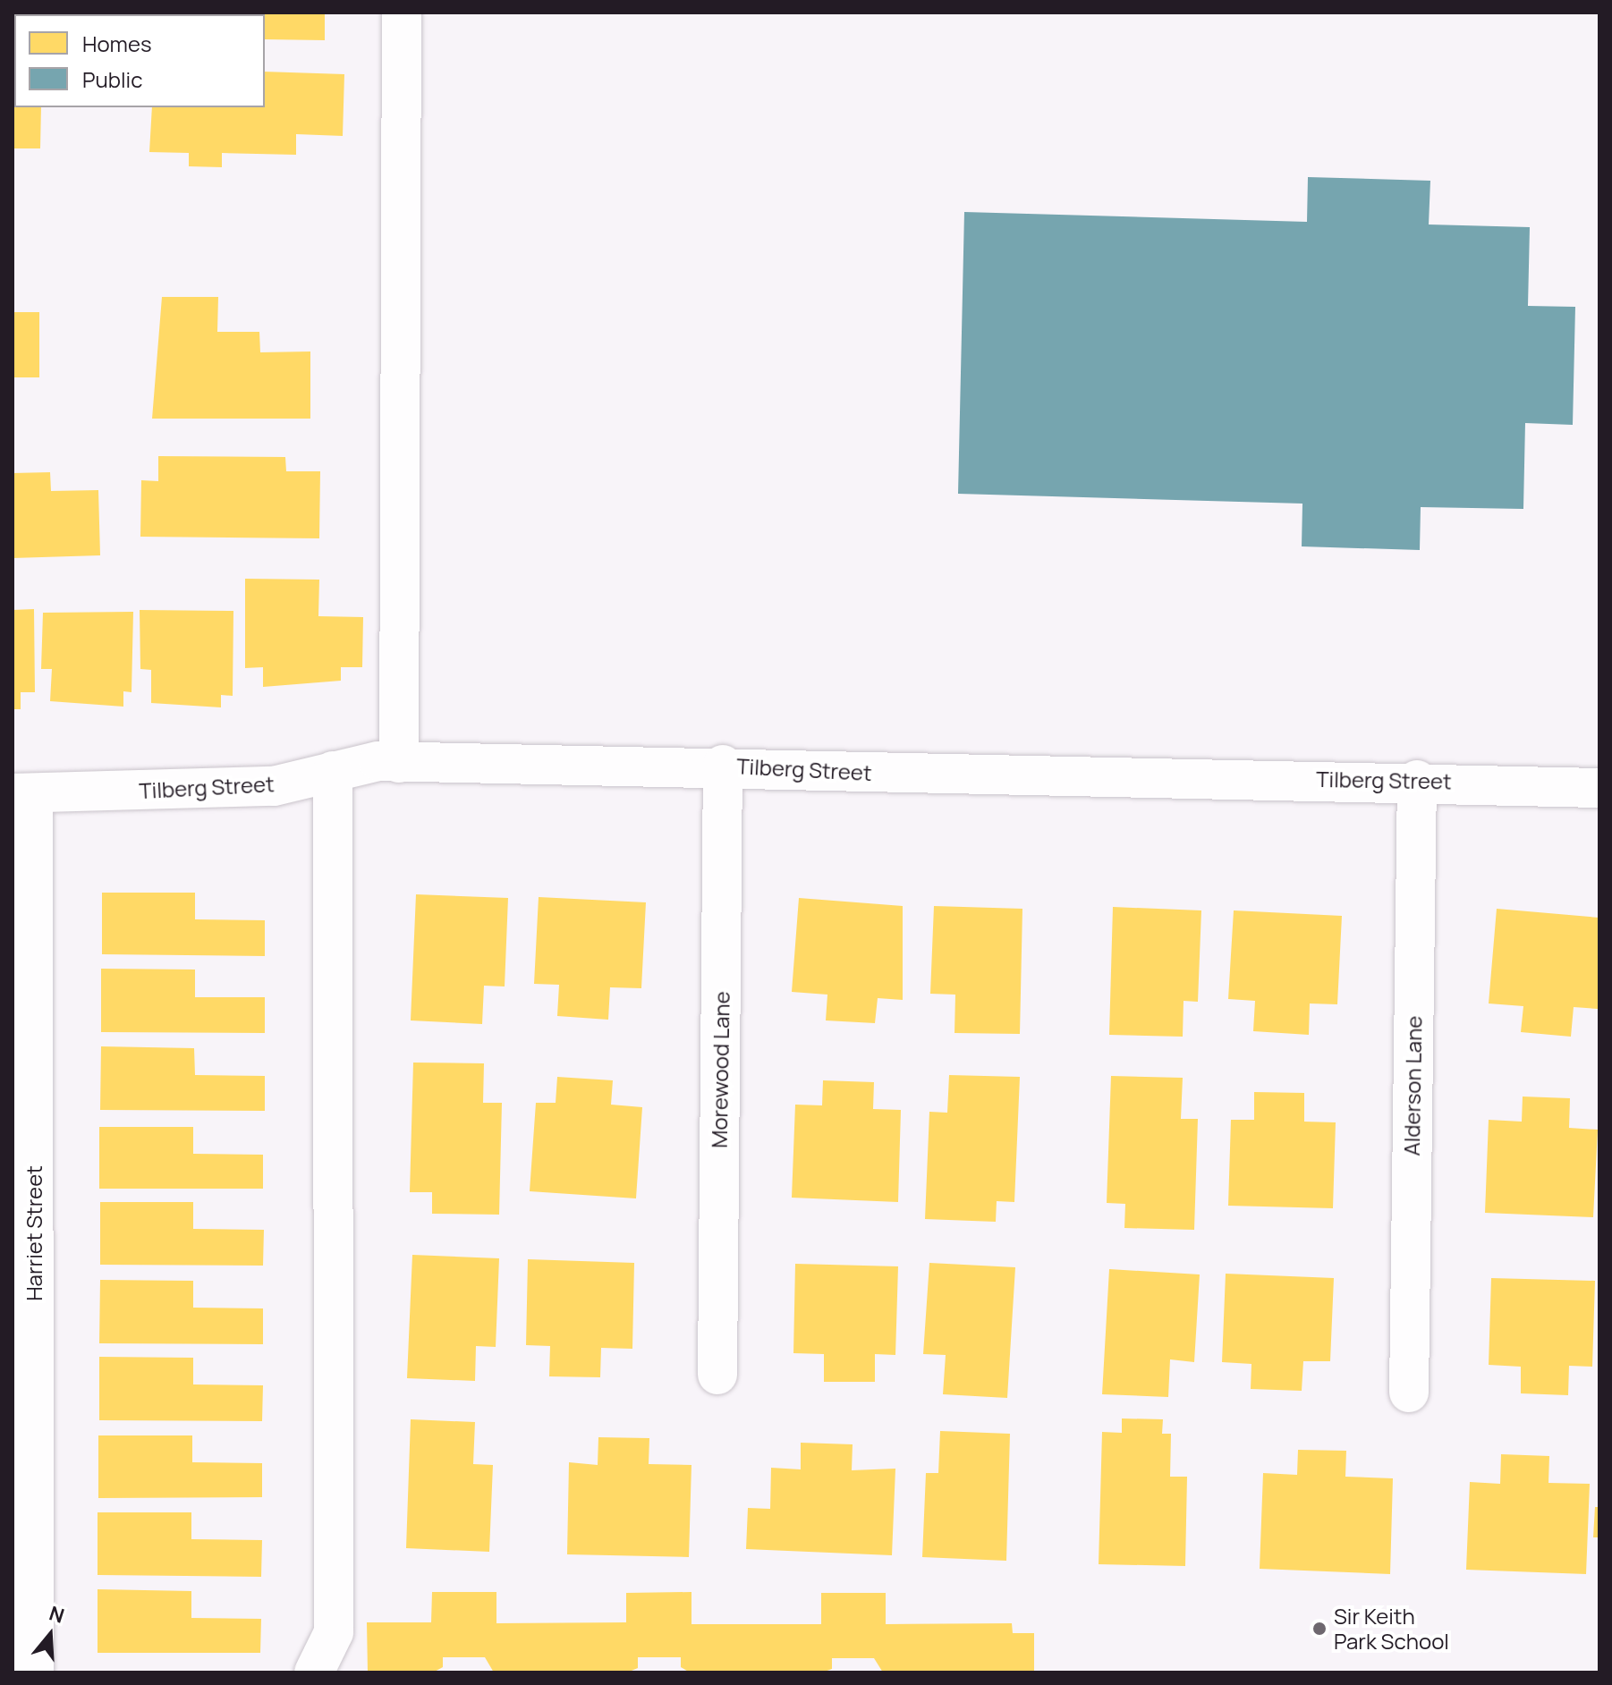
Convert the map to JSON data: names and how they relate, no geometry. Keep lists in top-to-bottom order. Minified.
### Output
{"streets":{"street":["Tilberg Street","Morewood Lane","Alderson Lane","Harriet Street"]},"crossings":[["Tilberg Street","Morewood Lane"],["Tilberg Street","Alderson Lane"],["Tilberg Street","Harriet Street"]],"places":["Sir Keith Park School"],"legend":["Homes","Public"],"north":"top"}
